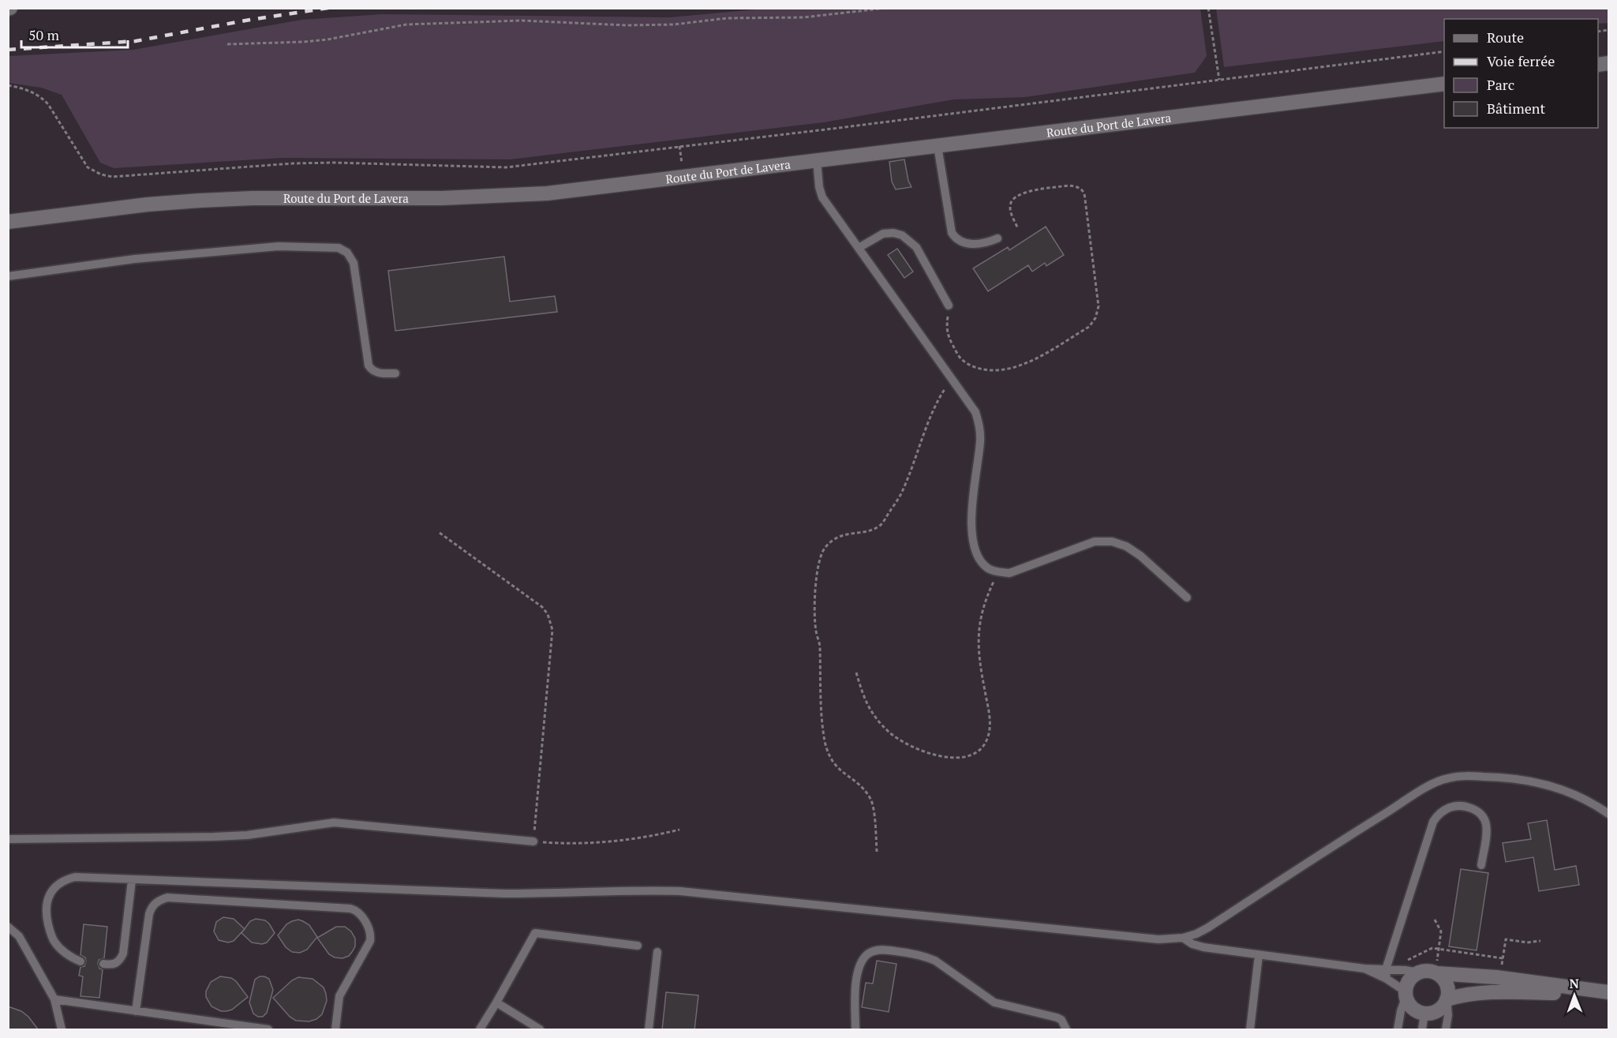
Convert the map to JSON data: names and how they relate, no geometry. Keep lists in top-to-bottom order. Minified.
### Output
{"streets":{"street":["Route du Port de Lavera"]},"legend":["Route","Voie ferrée","Parc","Bâtiment"],"scale_bar":"50 m","north":"top"}
